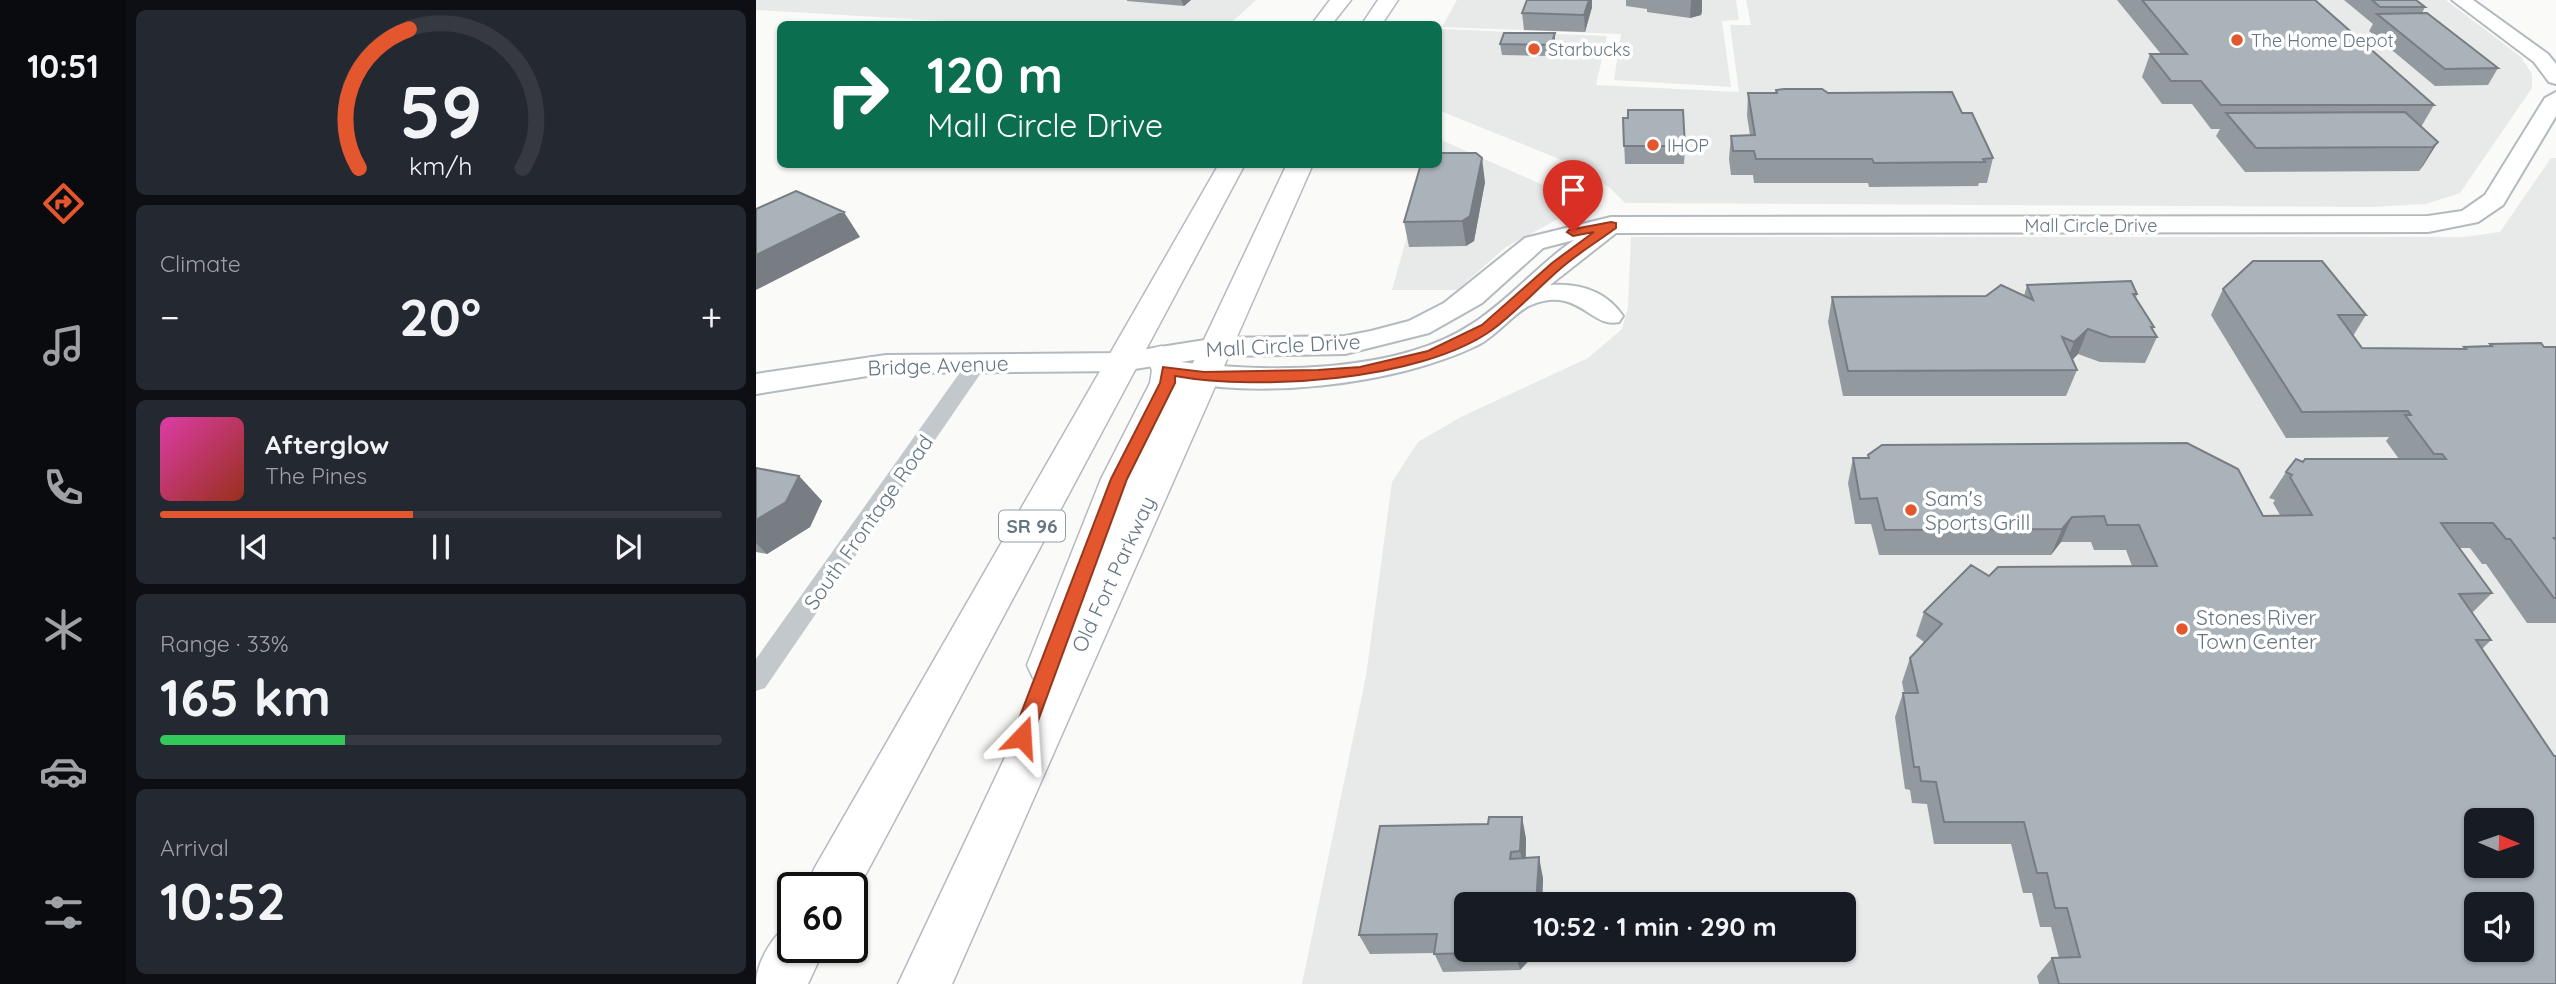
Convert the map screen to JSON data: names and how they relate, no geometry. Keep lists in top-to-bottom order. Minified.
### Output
{"streets":{"main road":["SR 96"],"street":["Mall Circle Drive","Bridge Avenue","South Frontage Road"]},"crossings":[["Mall Circle Drive","Bridge Avenue"],["Mall Circle Drive","SR 96"],["Bridge Avenue","South Frontage Road"],["Bridge Avenue","SR 96"]],"places":["The Home Depot","Starbucks","IHOP","Sam's Sports Grill","Stones River Town Center"],"north":"right","page":{"tabs":"10:51","turn":["120 m","Mall Circle Drive"],"tile":["Climate",["Range · 33%","165 km"],["Arrival","10:52"]],"heat":["−","20°","+"],"song":["Afterglow","The Pines"],"limit":"60","trip":"10:52 · 1 min · 290 m","gauge":["59","km/h"]}}
